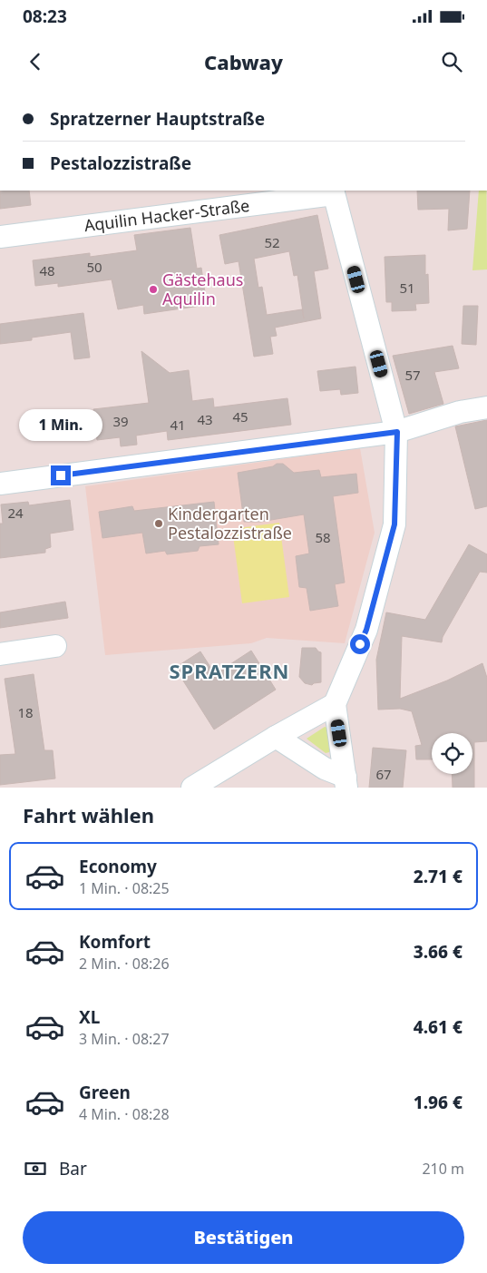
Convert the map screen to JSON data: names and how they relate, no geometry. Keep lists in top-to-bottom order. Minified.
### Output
{"streets":{"street":["Aquilin Hacker-Straße"]},"districts":["SPRATZERN"],"places":["Gästehaus Aquilin","Kindergarten Pestalozzistraße"],"house_numbers":["52","50","48","51","57","45","43","39","41","24","58","18","67"],"page":{"status":"08:23","header":"Cabway","banner":["Spratzerner Hauptstraße","Pestalozzistraße"],"bubble":"1 Min.","heading":"Fahrt wählen","list":[{"name":"Economy","note":"1 Min. · 08:25","value":"2.71 €"},{"name":"Komfort","note":"2 Min. · 08:26","value":"3.66 €"},{"name":"XL","note":"3 Min. · 08:27","value":"4.61 €"},{"name":"Green","note":"4 Min. · 08:28","value":"1.96 €"}],"pay":["Bar","210 m"],"buttons":"Bestätigen"}}
